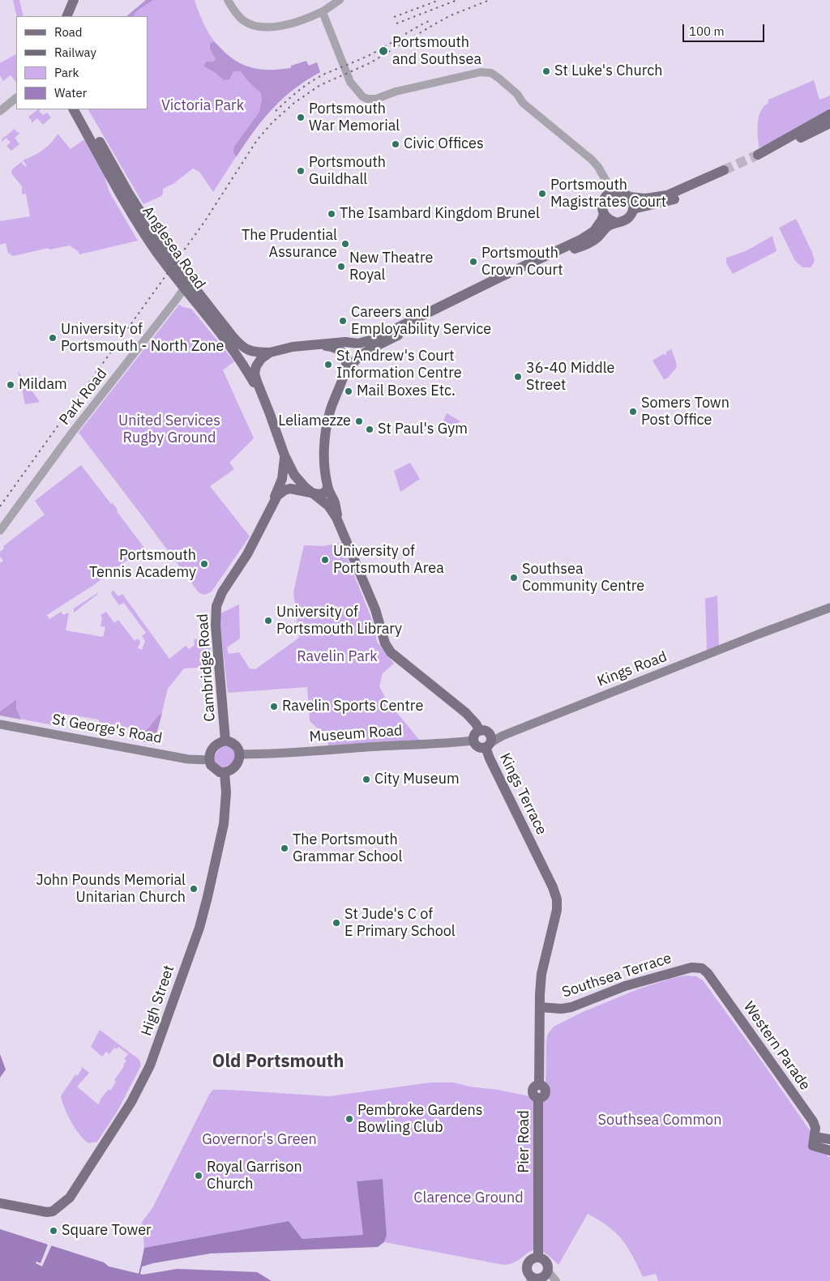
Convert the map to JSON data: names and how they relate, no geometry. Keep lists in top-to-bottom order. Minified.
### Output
{"streets":{"main road":["Anglesea Road","Cambridge Road","Kings Road","St George's Road","Museum Road","Kings Terrace","Southsea Terrace","High Street","Western Parade","Pier Road"],"street":["Park Road"]},"crossings":[["Anglesea Road","Park Road"],["Cambridge Road","St George's Road"],["Cambridge Road","Museum Road"],["Cambridge Road","High Street"],["Kings Road","Kings Terrace"],["St George's Road","Museum Road"],["St George's Road","High Street"],["Museum Road","High Street"],["Kings Terrace","Southsea Terrace"],["Kings Terrace","Pier Road"],["Southsea Terrace","Western Parade"],["Southsea Terrace","Pier Road"]],"districts":["Old Portsmouth"],"parks":["Victoria Park","United Services Rugby Ground","Ravelin Park","Southsea Common","Governor's Green","Clarence Ground"],"places":["Portsmouth and Southsea","St Luke's Church","Portsmouth War Memorial","Civic Offices","Portsmouth Guildhall","Portsmouth Magistrates Court","The Isambard Kingdom Brunel","The Prudential Assurance","Portsmouth Crown Court","New Theatre Royal","Careers and Employability Service","University of Portsmouth - North Zone","St Andrew's Court Information Centre","36-40 Middle Street","Mildam","Mail Boxes Etc.","Somers Town Post Office","Leliamezze","St Paul's Gym","University of Portsmouth Area","Portsmouth Tennis Academy","Southsea Community Centre","University of Portsmouth Library","Ravelin Sports Centre","City Museum","The Portsmouth Grammar School","John Pounds Memorial Unitarian Church","St Jude's C of E Primary School","Pembroke Gardens Bowling Club","Royal Garrison Church","Square Tower"],"legend":["Road","Railway","Park","Water"],"scale_bar":"100 m"}
